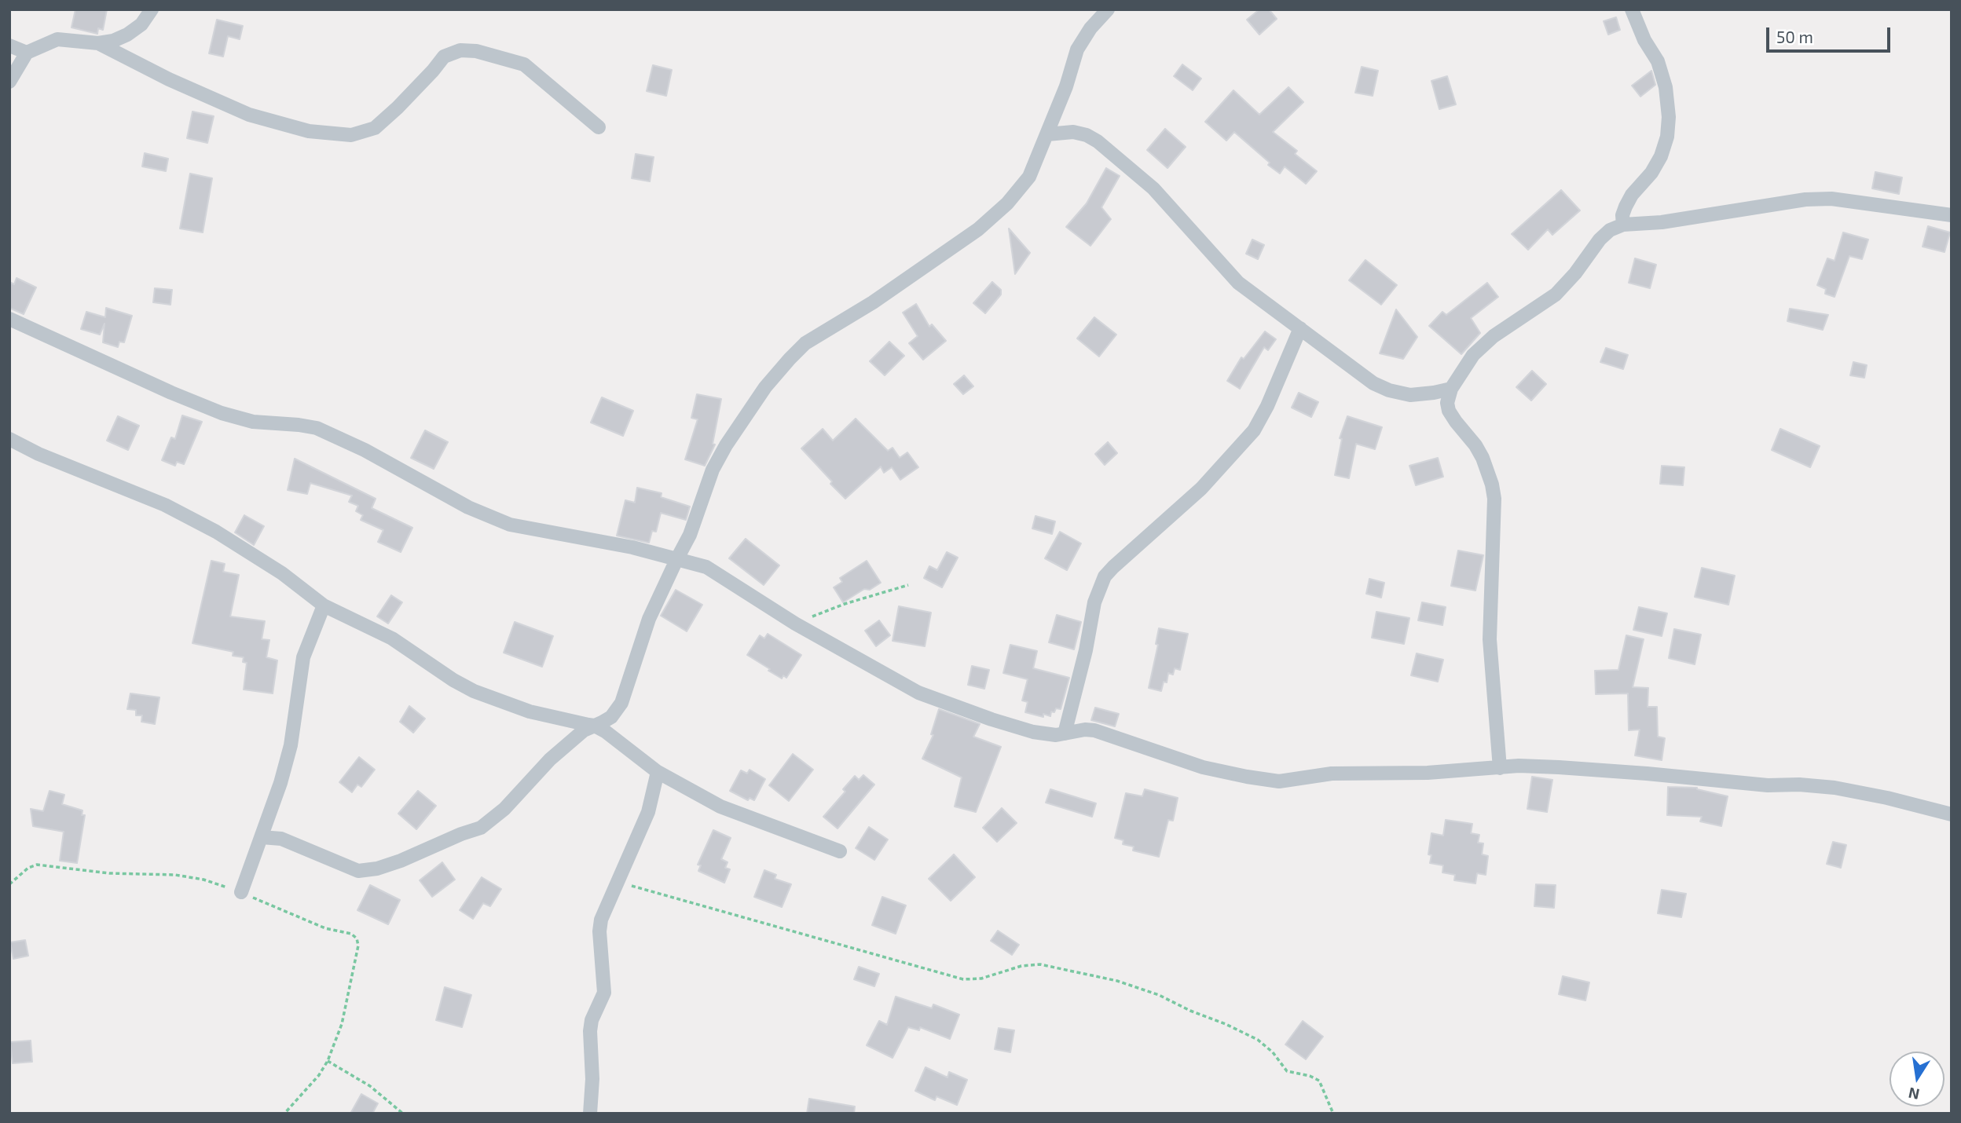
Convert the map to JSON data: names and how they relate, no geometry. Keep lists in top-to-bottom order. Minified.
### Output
{"scale_bar":"50 m","north":"bottom"}
